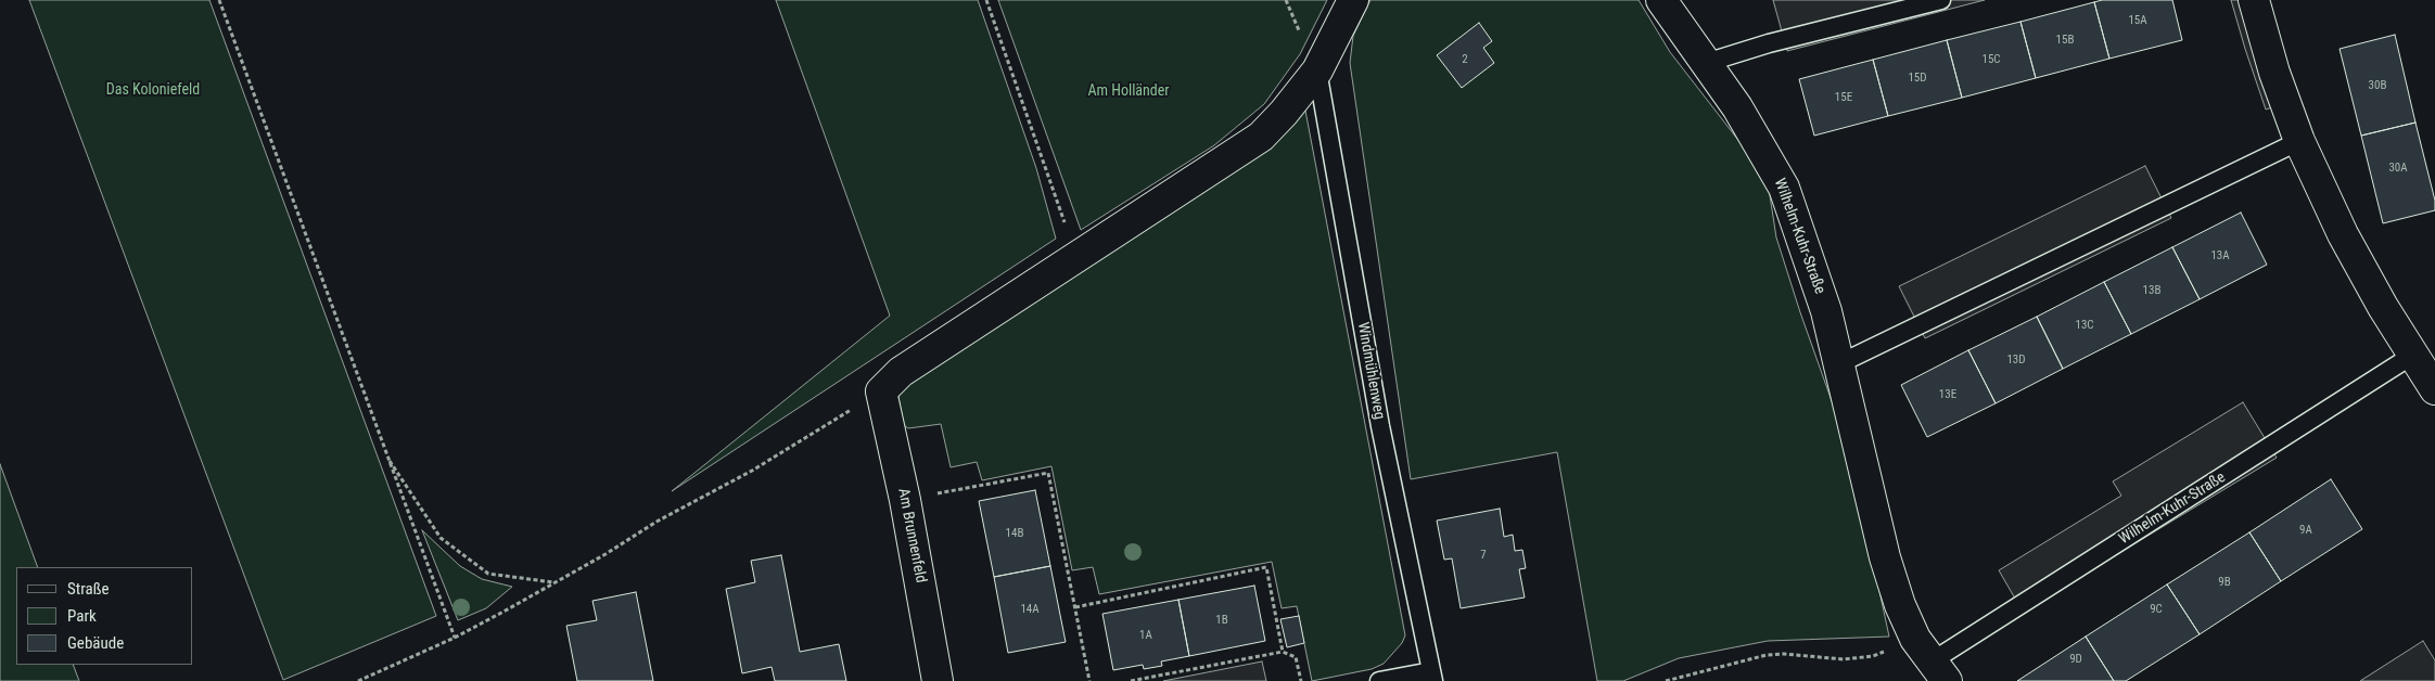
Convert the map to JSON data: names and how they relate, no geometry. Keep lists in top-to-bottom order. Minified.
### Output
{"streets":{"street":["Wilhelm-Kuhr-Straße","Am Brunnenfeld"],"lane":["Windmühlenweg"]},"parks":["Das Koloniefeld","Am Holländer"],"house_numbers":["15A","15B","2","15C","15D","30B","15E","30A","13A","13B","13C","13D","13E","9A","14B","7","9B","14A","9C","1B","1A","9D"],"legend":["Straße","Park","Gebäude"]}
